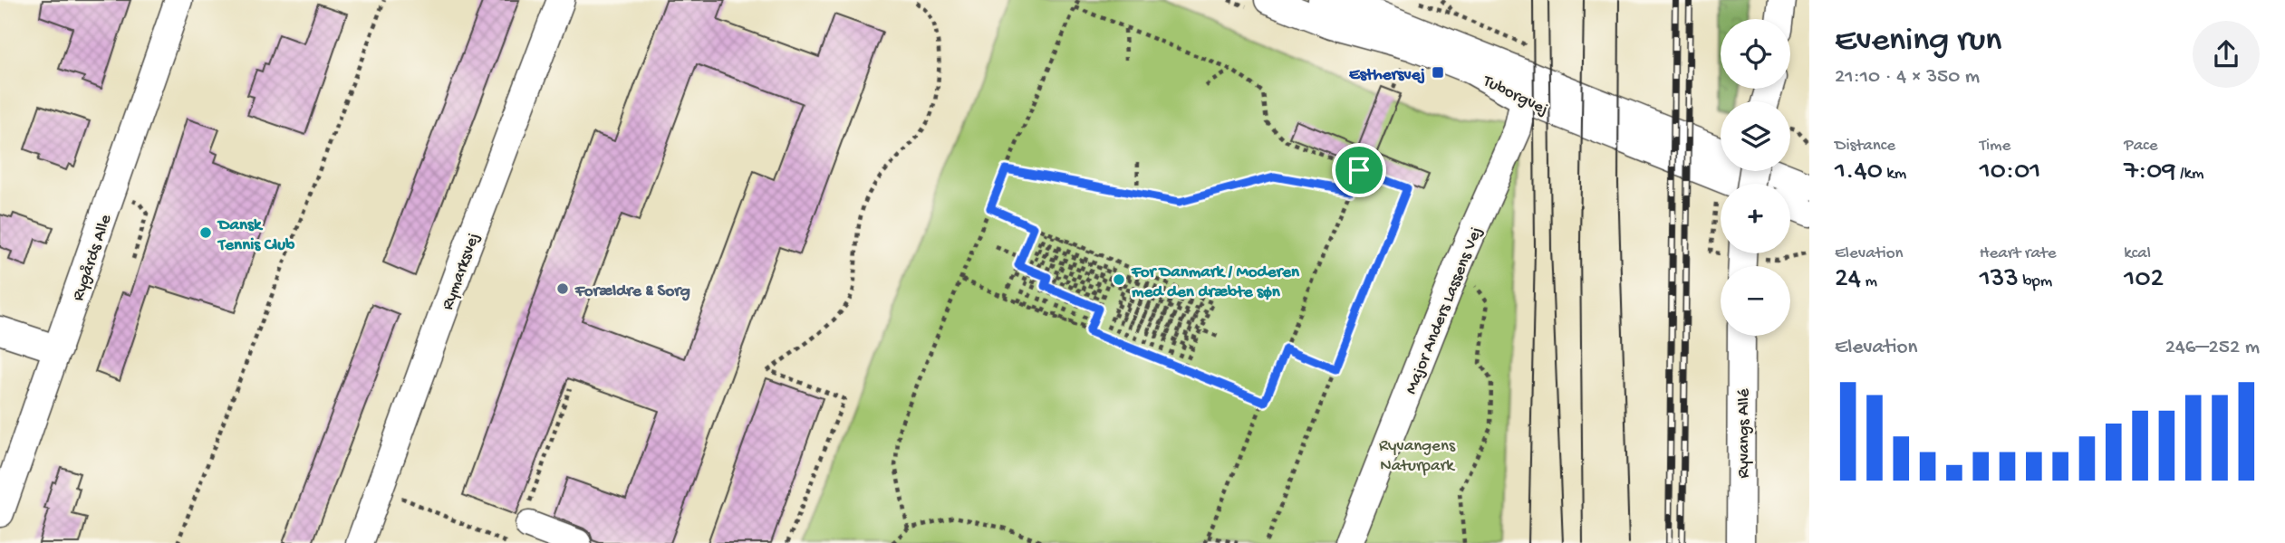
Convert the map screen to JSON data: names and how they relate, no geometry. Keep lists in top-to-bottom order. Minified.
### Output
{"streets":{"street":["Tuborgvej","Rygårds Alle","Rymarksvej","Major Anders Lassens Vej","Ryvangs Allé"]},"crossings":[["Tuborgvej","Major Anders Lassens Vej"]],"parks":["Ryvangens Naturpark"],"places":{"transit":["Esthersvej"],"other":["Dansk Tennis Club","For Danmark / Moderen med den dræbte søn","Forældre & Sorg"]},"page":{"heading":["Evening run","21:10 · 4 × 350 m"],"map_buttons":["+","−"],"stats":[["Distance","1.40 km"],["Time","10:01"],["Pace","7:09 /km"],["Elevation","24 m"],["Heart rate","133 bpm"],["kcal","102"]],"chart":["Elevation","246–252 m"]}}
